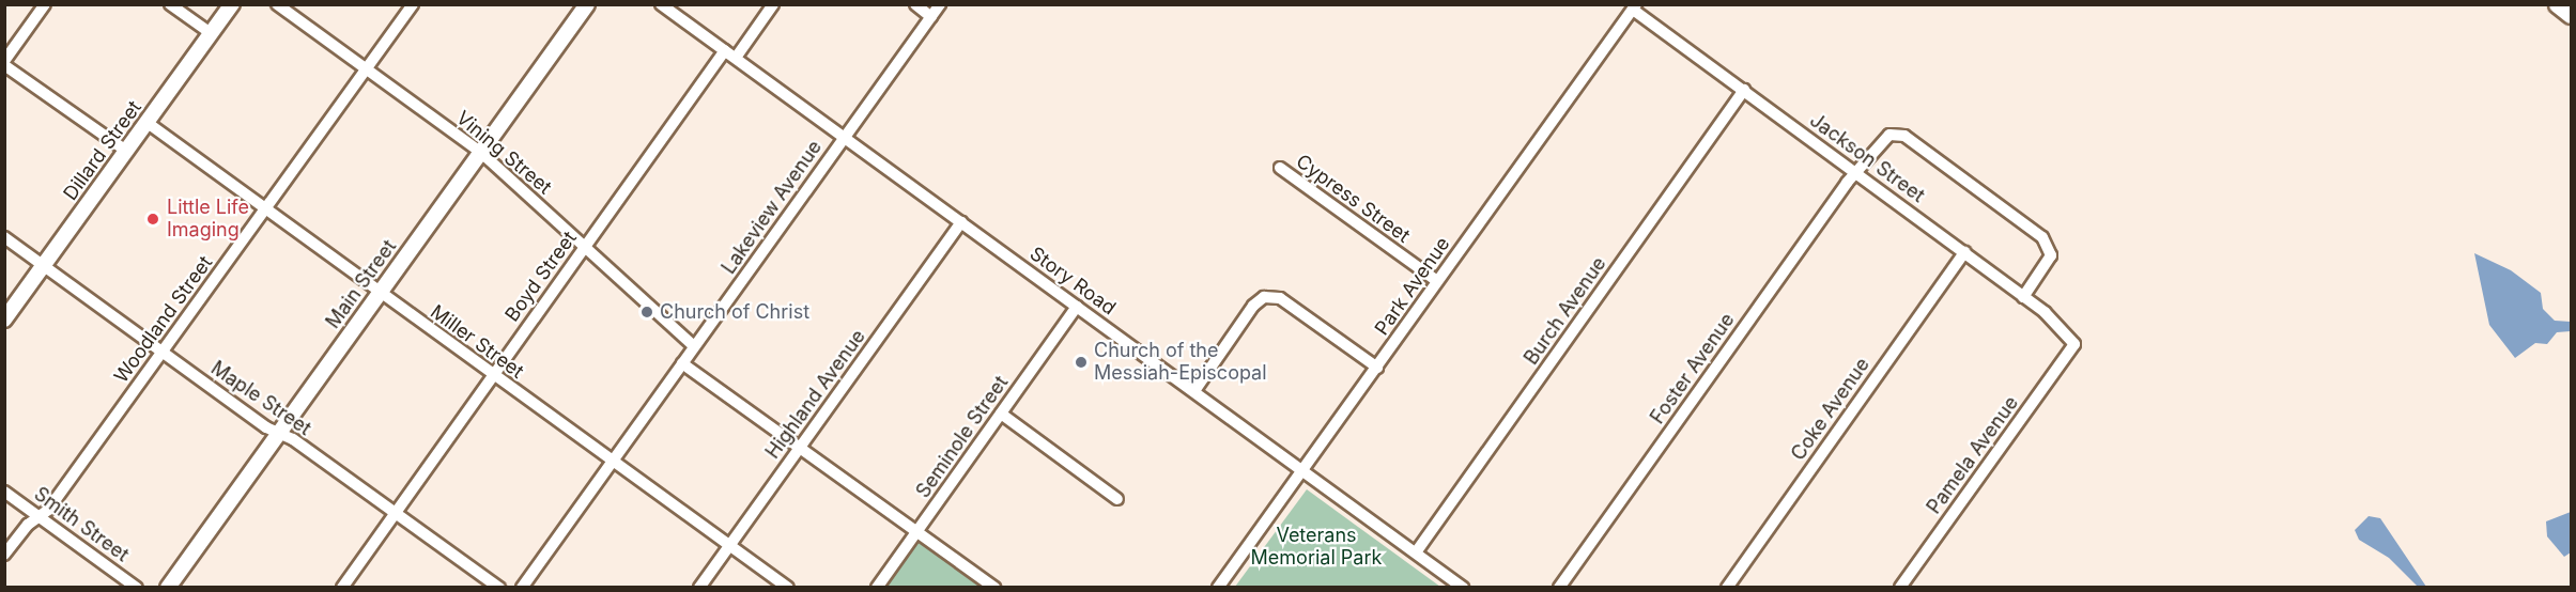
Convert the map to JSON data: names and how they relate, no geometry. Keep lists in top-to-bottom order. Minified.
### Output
{"streets":{"main road":["Dillard Street","Main Street"],"street":["Vining Street","Jackson Street","Cypress Street","Lakeview Avenue","Boyd Street","Story Road","Park Avenue","Burch Avenue","Woodland Street","Miller Street","Foster Avenue","Highland Avenue","Maple Street","Coke Avenue","Seminole Street","Pamela Avenue","Smith Street"]},"crossings":[["Dillard Street","Miller Street"],["Dillard Street","Maple Street"],["Vining Street","Lakeview Avenue"],["Vining Street","Boyd Street"],["Vining Street","Main Street"],["Vining Street","Woodland Street"],["Jackson Street","Park Avenue"],["Jackson Street","Burch Avenue"],["Jackson Street","Foster Avenue"],["Jackson Street","Coke Avenue"],["Jackson Street","Pamela Avenue"],["Cypress Street","Park Avenue"],["Lakeview Avenue","Story Road"],["Lakeview Avenue","Miller Street"],["Boyd Street","Story Road"],["Boyd Street","Miller Street"],["Boyd Street","Maple Street"],["Story Road","Park Avenue"],["Story Road","Burch Avenue"],["Story Road","Highland Avenue"],["Story Road","Seminole Street"],["Main Street","Miller Street"],["Main Street","Maple Street"],["Woodland Street","Miller Street"],["Woodland Street","Maple Street"],["Woodland Street","Smith Street"],["Miller Street","Highland Avenue"]],"parks":["Veterans Memorial Park"],"places":["Little Life Imaging","Church of Christ","Church of the Messiah-Episcopal"]}
